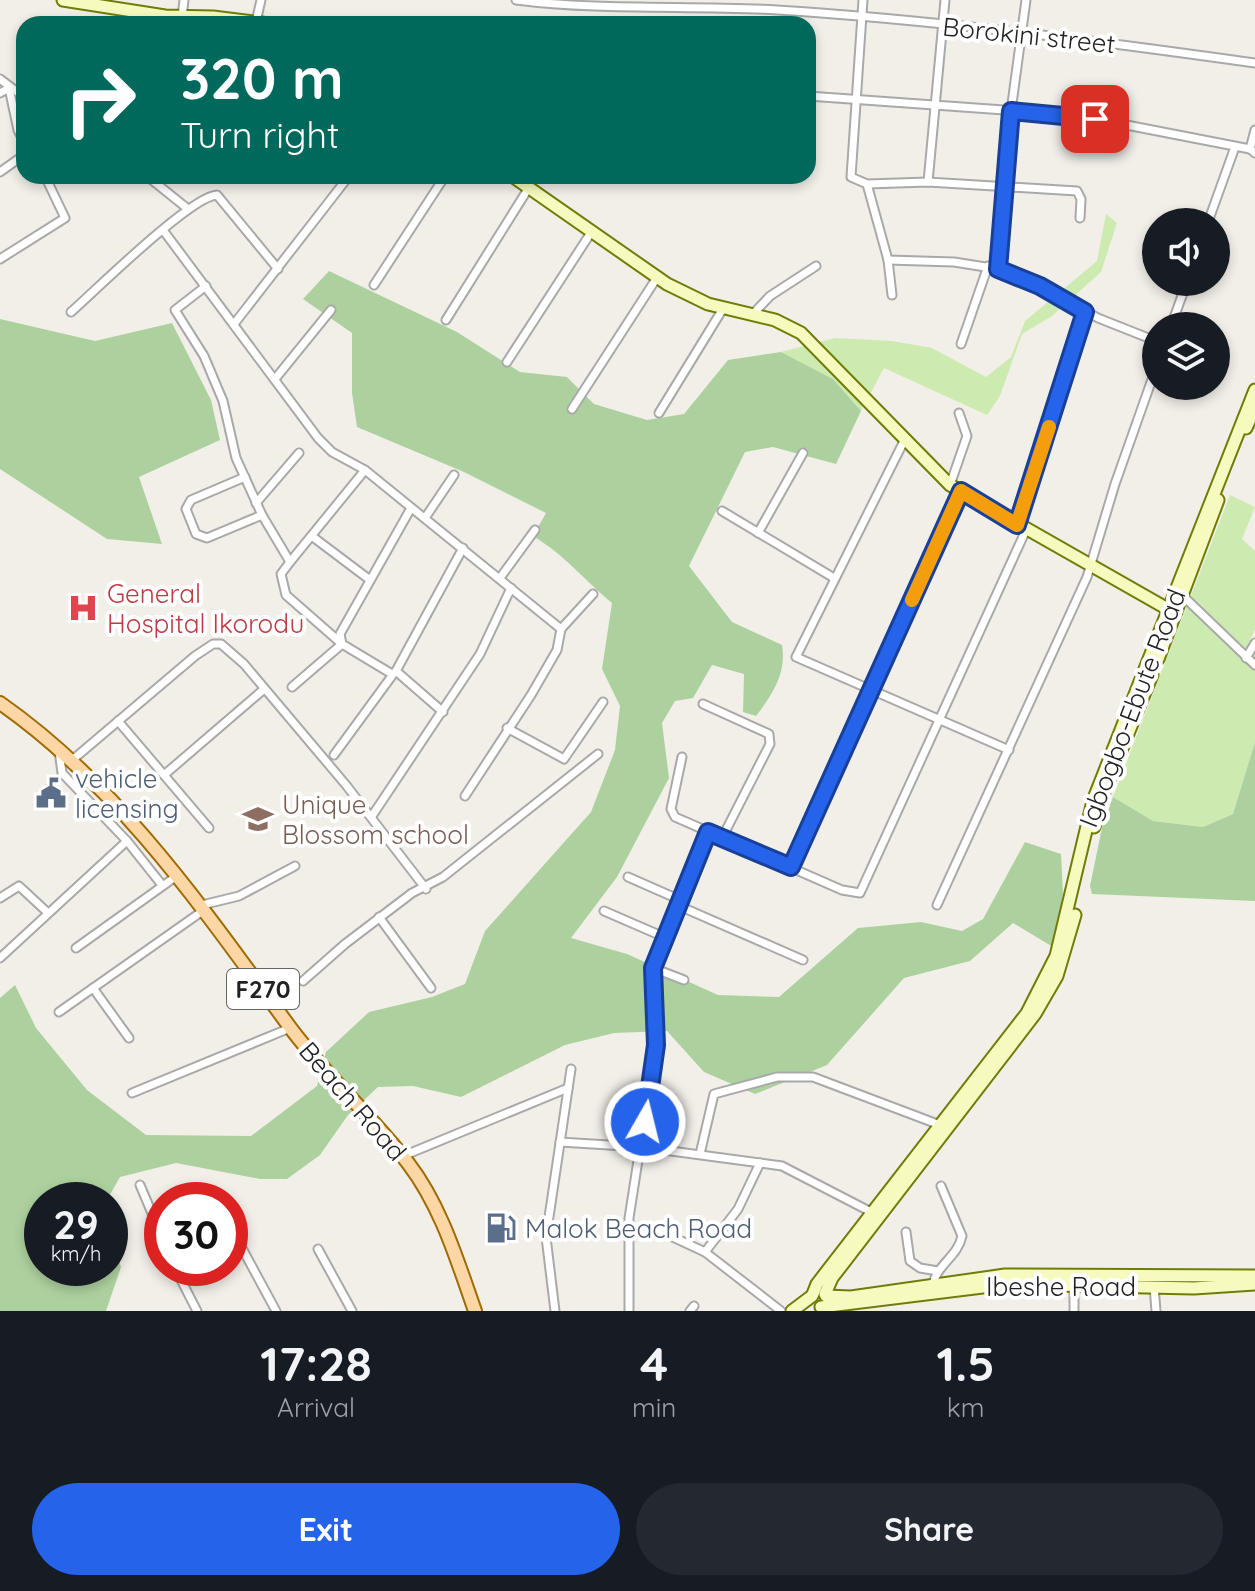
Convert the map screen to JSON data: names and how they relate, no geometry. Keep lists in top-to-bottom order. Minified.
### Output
{"streets":{"main road":["Igbogbo-Ebute Road","F270","Beach Road","Ibeshe Road"],"street":["Borokini street"]},"crossings":[["Igbogbo-Ebute Road","Ibeshe Road"]],"places":{"hospital":["General Hospital Ikorodu"],"public building":["vehicle licensing"],"school or university":["Unique Blossom school"],"fuel station":["Malok Beach Road"]},"page":{"turn":["320 m","Turn right"],"speed":"29 km/h","limit":"30","eta":["17:28","Arrival","4","min","1.5","km"],"buttons":["Exit","Share"]}}
